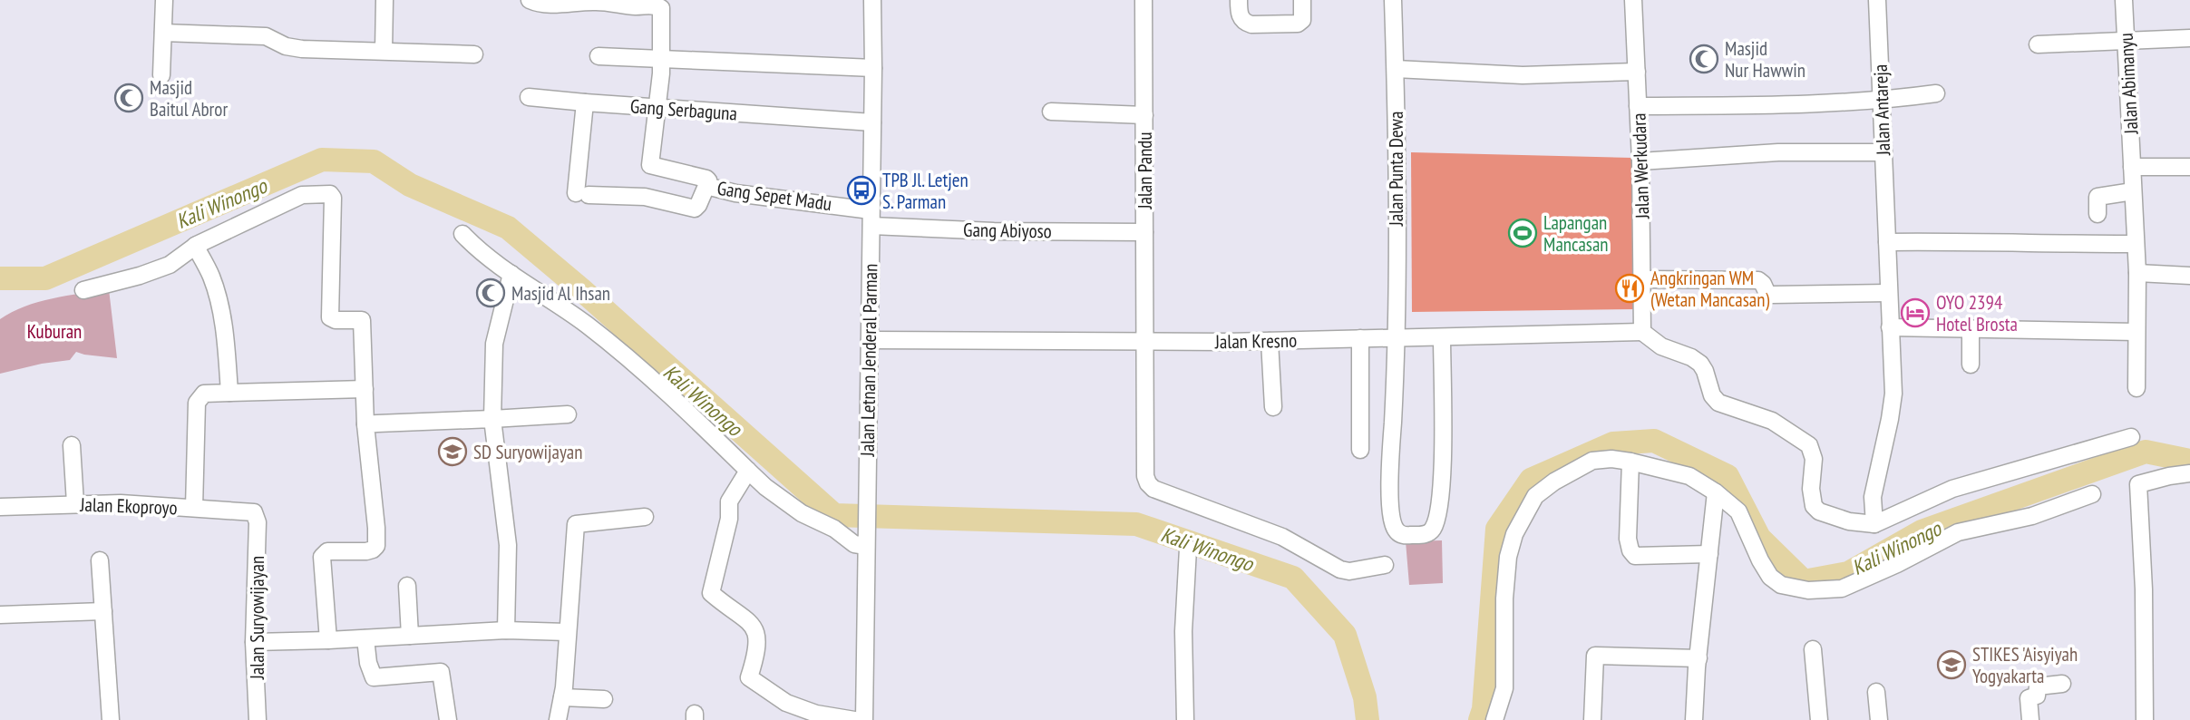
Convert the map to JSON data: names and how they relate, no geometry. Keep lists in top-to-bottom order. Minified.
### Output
{"streets":{"street":["Jalan Abimanyu","Gang Serbaguna","Jalan Antareja","Jalan Werkudara","Jalan Punta Dewa","Jalan Pandu","Gang Sepet Madu","Gang Abiyoso","Jalan Kresno","Jalan Letnan Jenderal Parman","Jalan Ekoproyo","Jalan Suryowijayan"]},"crossings":[["Gang Serbaguna","Gang Sepet Madu"],["Gang Serbaguna","Jalan Letnan Jenderal Parman"],["Jalan Werkudara","Jalan Kresno"],["Jalan Punta Dewa","Jalan Kresno"],["Jalan Pandu","Gang Abiyoso"],["Jalan Pandu","Jalan Kresno"],["Gang Sepet Madu","Gang Abiyoso"],["Gang Sepet Madu","Jalan Letnan Jenderal Parman"],["Gang Abiyoso","Jalan Letnan Jenderal Parman"],["Jalan Kresno","Jalan Letnan Jenderal Parman"],["Jalan Ekoproyo","Jalan Suryowijayan"]],"water":["Kali Winongo"],"parks":["Kuburan"],"places":{"mosque":["Masjid Nur Hawwin","Masjid Baitul Abror","Masjid Al Ihsan"],"bus stop":["TPB Jl. Letjen S. Parman"],"sports":["Lapangan Mancasan"],"restaurant":["Angkringan WM (Wetan Mancasan)"],"hotel":["OYO 2394 Hotel Brosta"],"school or university":["SD Suryowijayan","STIKES 'Aisyiyah Yogyakarta"]}}
